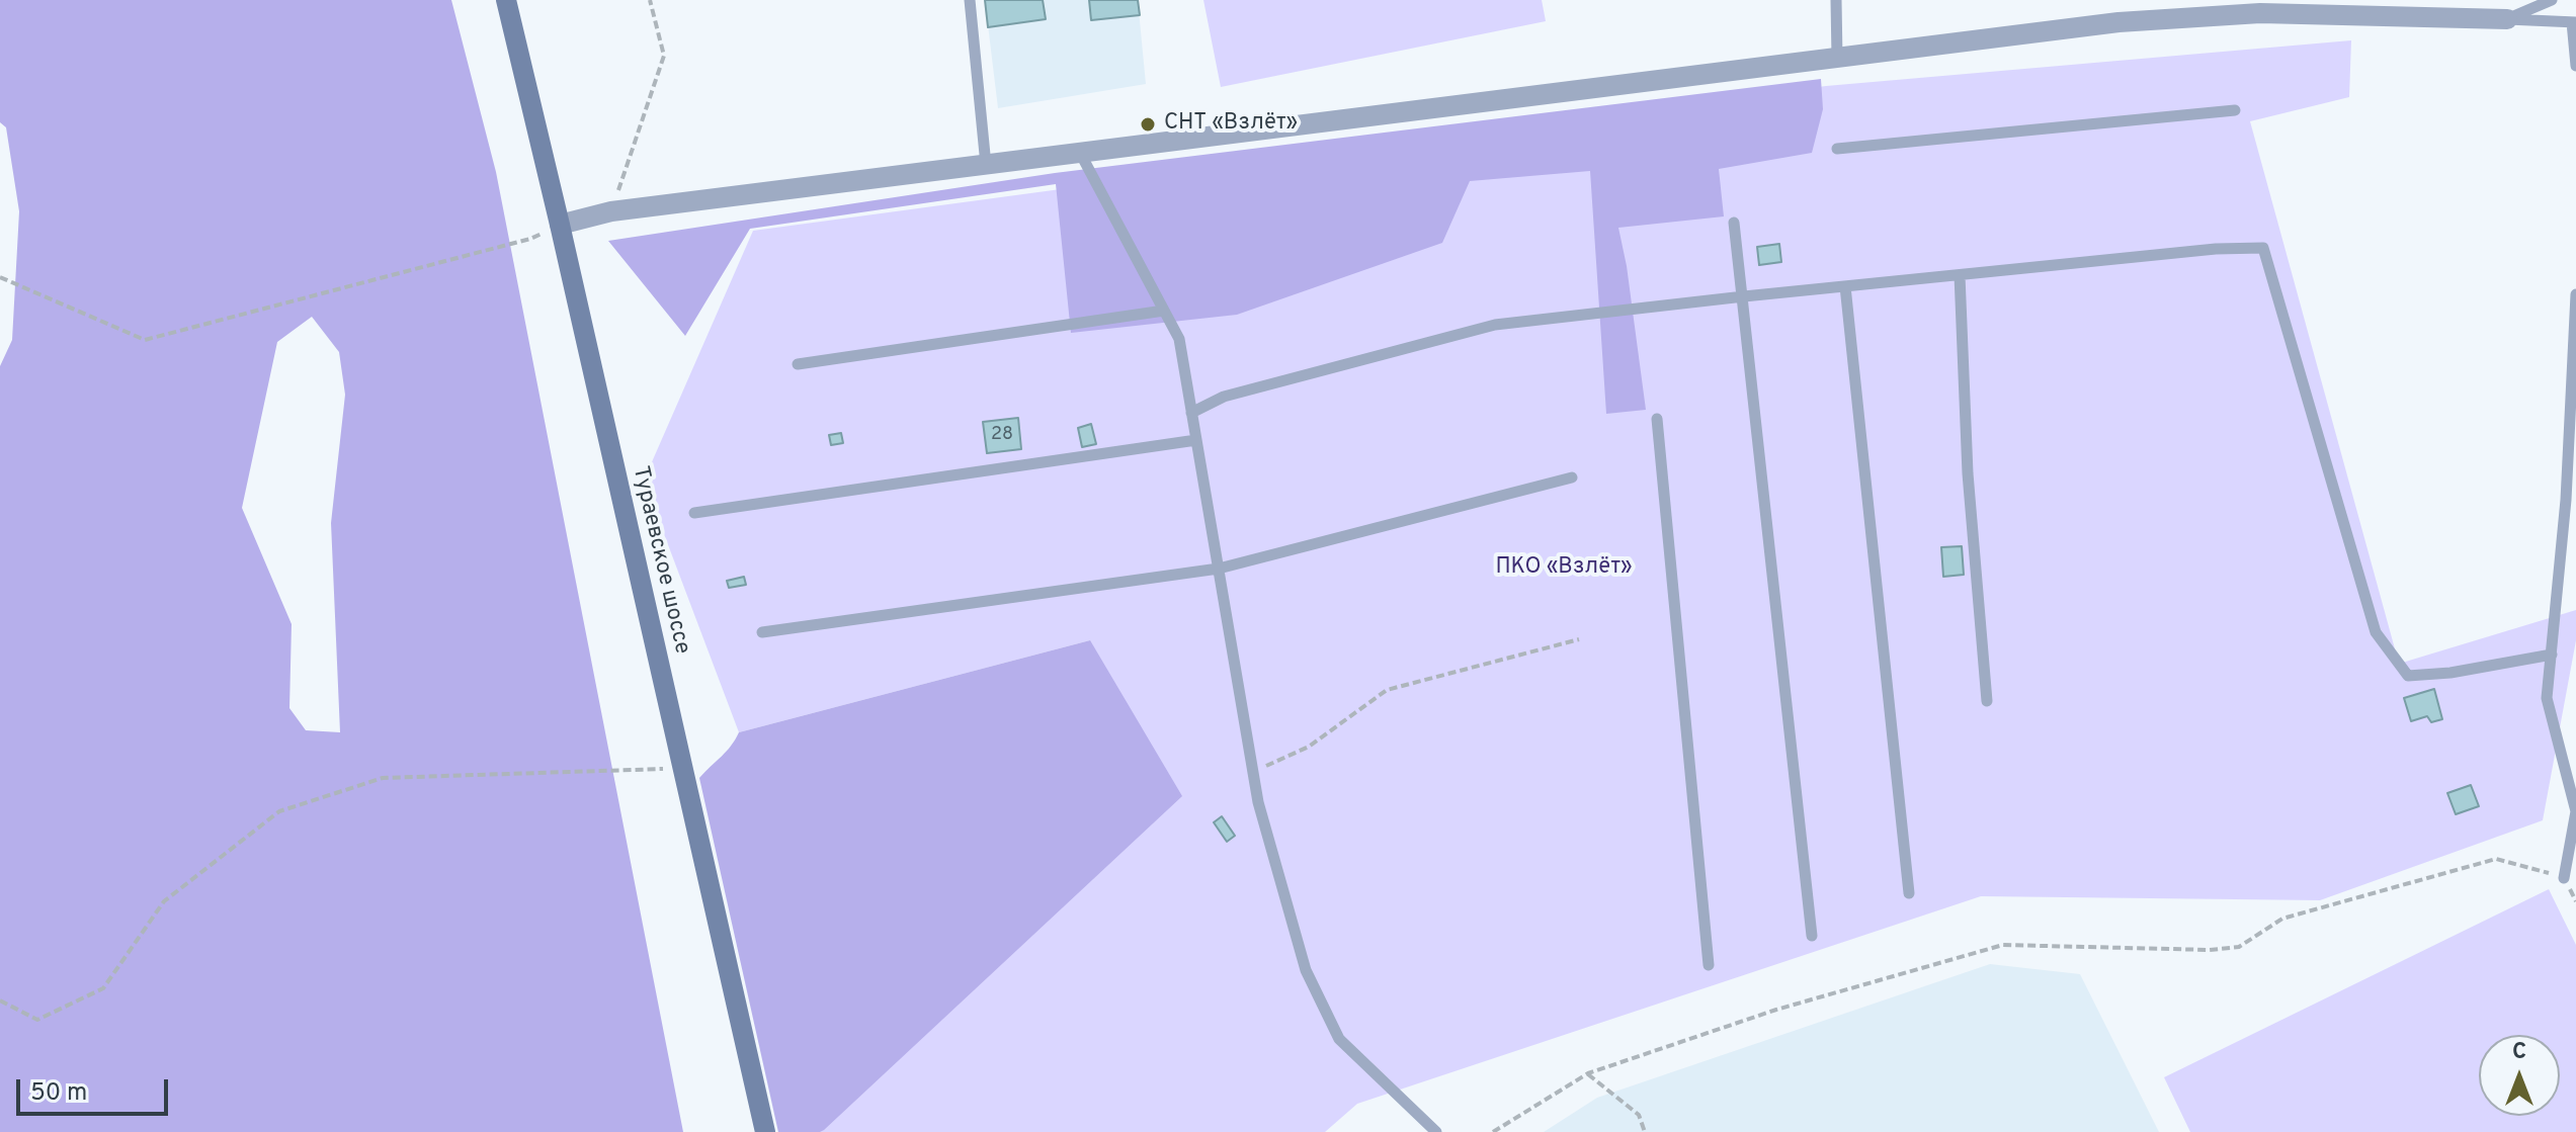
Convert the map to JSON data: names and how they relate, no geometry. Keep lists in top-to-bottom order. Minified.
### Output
{"streets":{"main road":["Тураевское шоссе"]},"parks":["ПКО «Взлёт»"],"places":["СНТ «Взлёт»"],"house_numbers":["28"],"scale_bar":"50 m","north":"top"}
